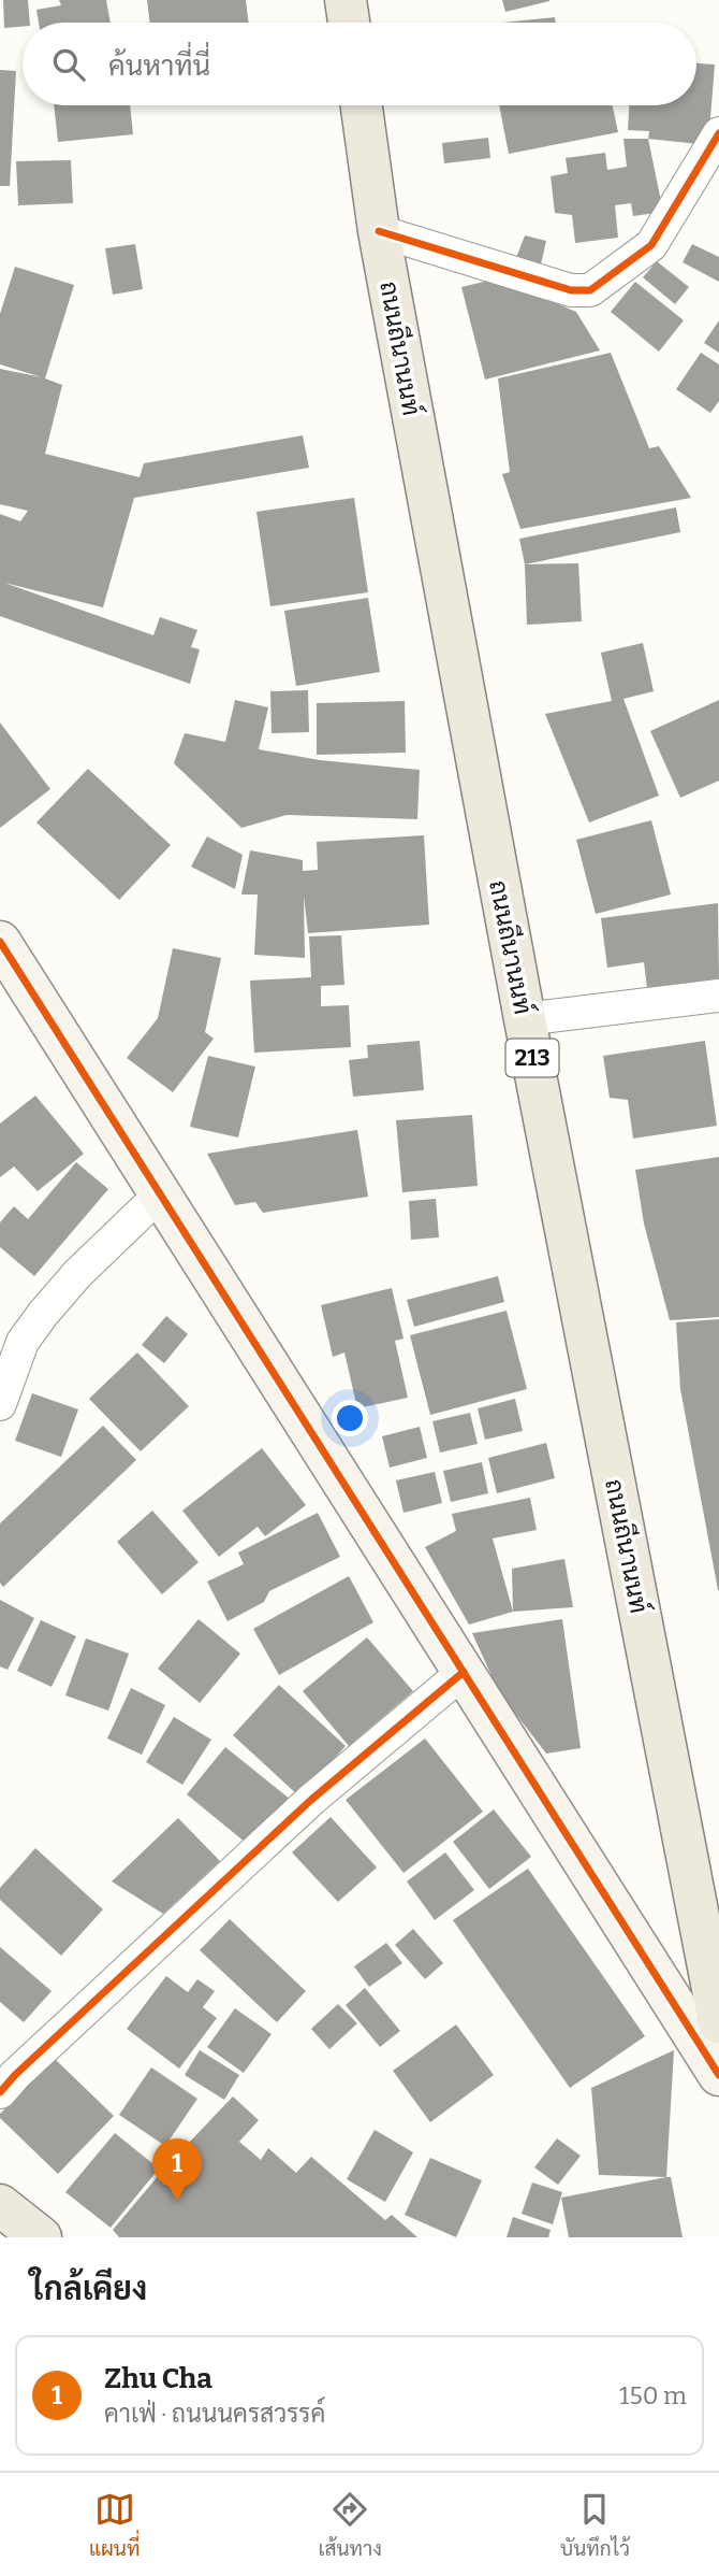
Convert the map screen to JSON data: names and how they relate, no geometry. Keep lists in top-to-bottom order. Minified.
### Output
{"streets":{"main road":["ถนนถีนานนท์","213"]},"page":{"search":"ค้นหาที่นี่","pins":"1","heading":"ใกล้เคียง","list":[{"mark":"1","name":"Zhu Cha","note":"คาเฟ่ · ถนนนครสวรรค์","value":"150 m"}],"nav":["แผนที่","เส้นทาง","บันทึกไว้"]}}
